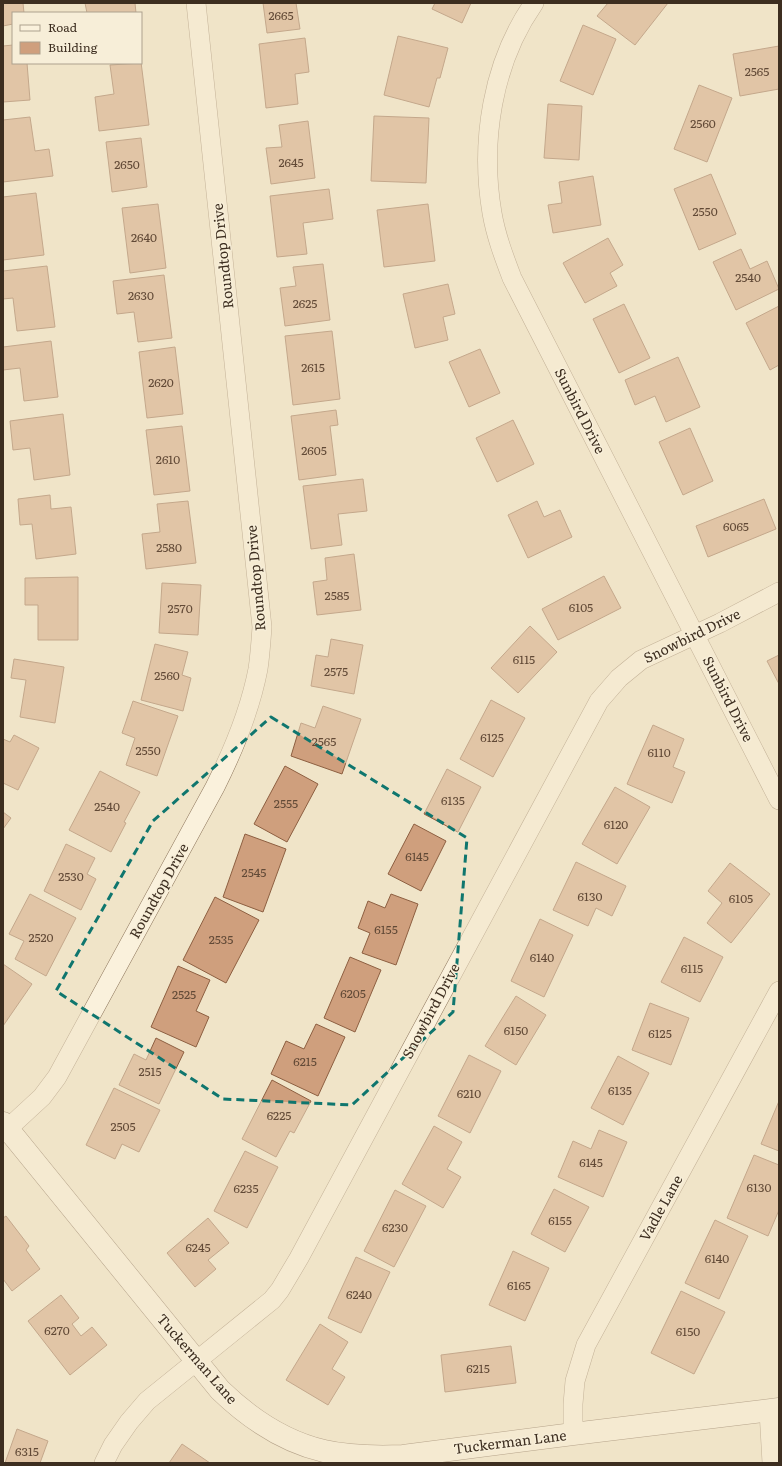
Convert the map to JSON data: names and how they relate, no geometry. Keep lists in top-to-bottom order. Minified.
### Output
{"streets":{"street":["Roundtop Drive","Sunbird Drive","Snowbird Drive","Vadle Lane","Tuckerman Lane"]},"crossings":[["Roundtop Drive","Tuckerman Lane"],["Sunbird Drive","Snowbird Drive"],["Snowbird Drive","Tuckerman Lane"],["Vadle Lane","Tuckerman Lane"]],"house_numbers":["2665","2565","2560","2645","2650","2550","2640","2540","2630","2625","2615","2620","2605","2610","6065","2580","2585","6105","2570","6115","2575","2560","6125","2565","2550","6110","6135","2555","2540","6120","6145","2545","2530","6130","6105","6155","2520","2535","6140","6115","6205","2525","6150","6125","6215","2515","6135","6210","6225","2505","6145","6130","6235","6155","6230","6245","6140","6165","6240","6270","6150","6215","6315"],"legend":["Road","Building"]}
